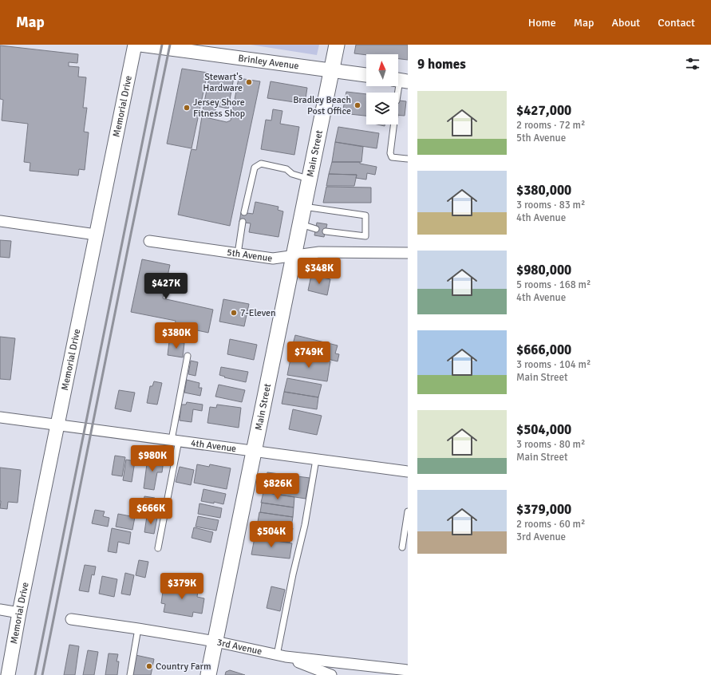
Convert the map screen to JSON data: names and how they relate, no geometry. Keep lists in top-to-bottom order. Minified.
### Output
{"streets":{"main road":["Main Street"],"street":["Brinley Avenue","Memorial Drive","5th Avenue","4th Avenue","3rd Avenue"]},"crossings":[["Brinley Avenue","Main Street"],["Memorial Drive","4th Avenue"],["Main Street","5th Avenue"],["Main Street","4th Avenue"],["Main Street","3rd Avenue"]],"places":["Stewart's Hardware","Bradley Beach Post Office","Jersey Shore Fitness Shop","7-Eleven","Country Farm"],"north":"top","page":{"header":"Map","nav":["Home","Map","About","Contact"],"heading":"9 homes","list":[{"name":"$427,000","note":"2 rooms · 72 m² · 5th Avenue"},{"name":"$380,000","note":"3 rooms · 83 m² · 4th Avenue"},{"name":"$980,000","note":"5 rooms · 168 m² · 4th Avenue"},{"name":"$666,000","note":"3 rooms · 104 m² · Main Street"},{"name":"$504,000","note":"3 rooms · 80 m² · Main Street"},{"name":"$379,000","note":"2 rooms · 60 m² · 3rd Avenue"}],"price":["$348K","$427K","$380K","$749K","$980K","$826K","$666K","$504K","$379K"]}}
